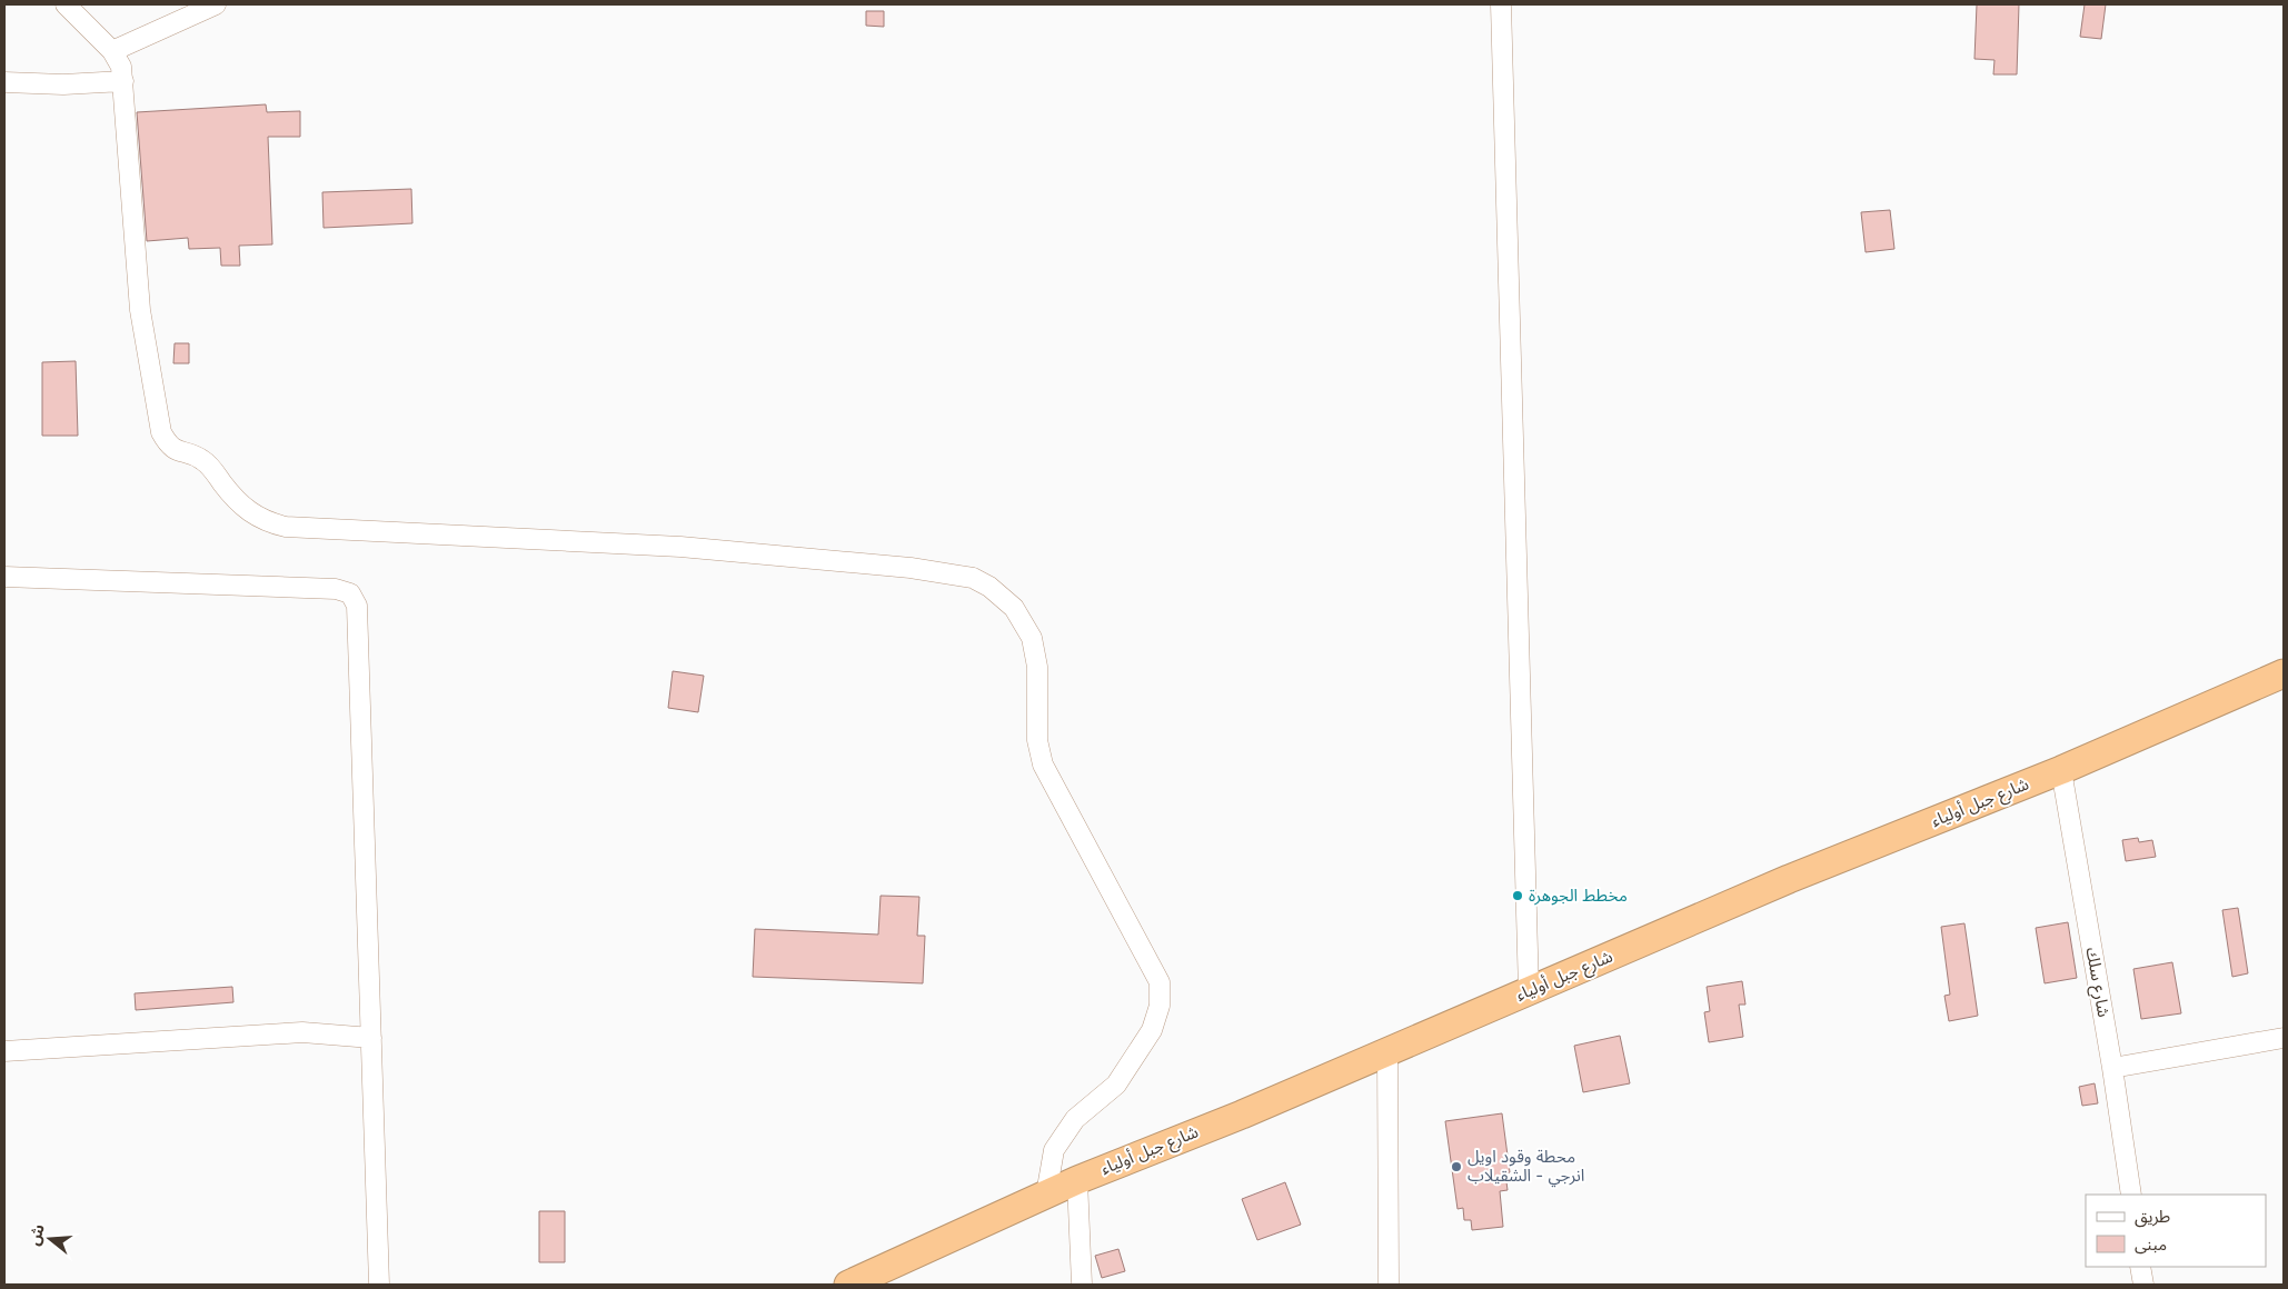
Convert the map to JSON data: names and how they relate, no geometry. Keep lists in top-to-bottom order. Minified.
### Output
{"streets":{"highway":["شارع جبل أولياء"],"street":["شارع سلك"]},"crossings":[["شارع جبل أولياء","شارع سلك"]],"places":["مخطط الجوهرة","محطة وقود اويل انرجي - الشقيلاب"],"legend":["طريق","مبنى"],"north":"left"}
